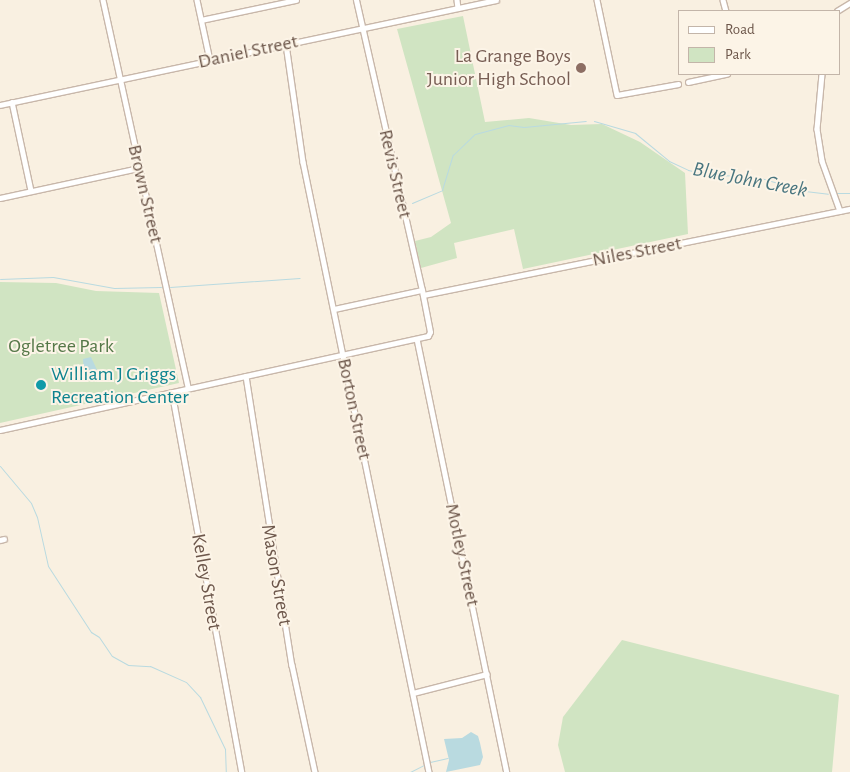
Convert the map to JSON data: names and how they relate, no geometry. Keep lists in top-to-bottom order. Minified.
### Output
{"streets":{"street":["Daniel Street","Revis Street","Brown Street","Niles Street","Borton Street","Motley Street","Mason Street","Kelley Street"]},"crossings":[["Daniel Street","Revis Street"],["Daniel Street","Brown Street"],["Daniel Street","Borton Street"],["Revis Street","Niles Street"],["Revis Street","Motley Street"],["Niles Street","Borton Street"]],"water":["Blue John Creek"],"parks":["Ogletree Park"],"places":["La Grange Boys Junior High School","William J Griggs Recreation Center"],"legend":["Road","Park"]}
